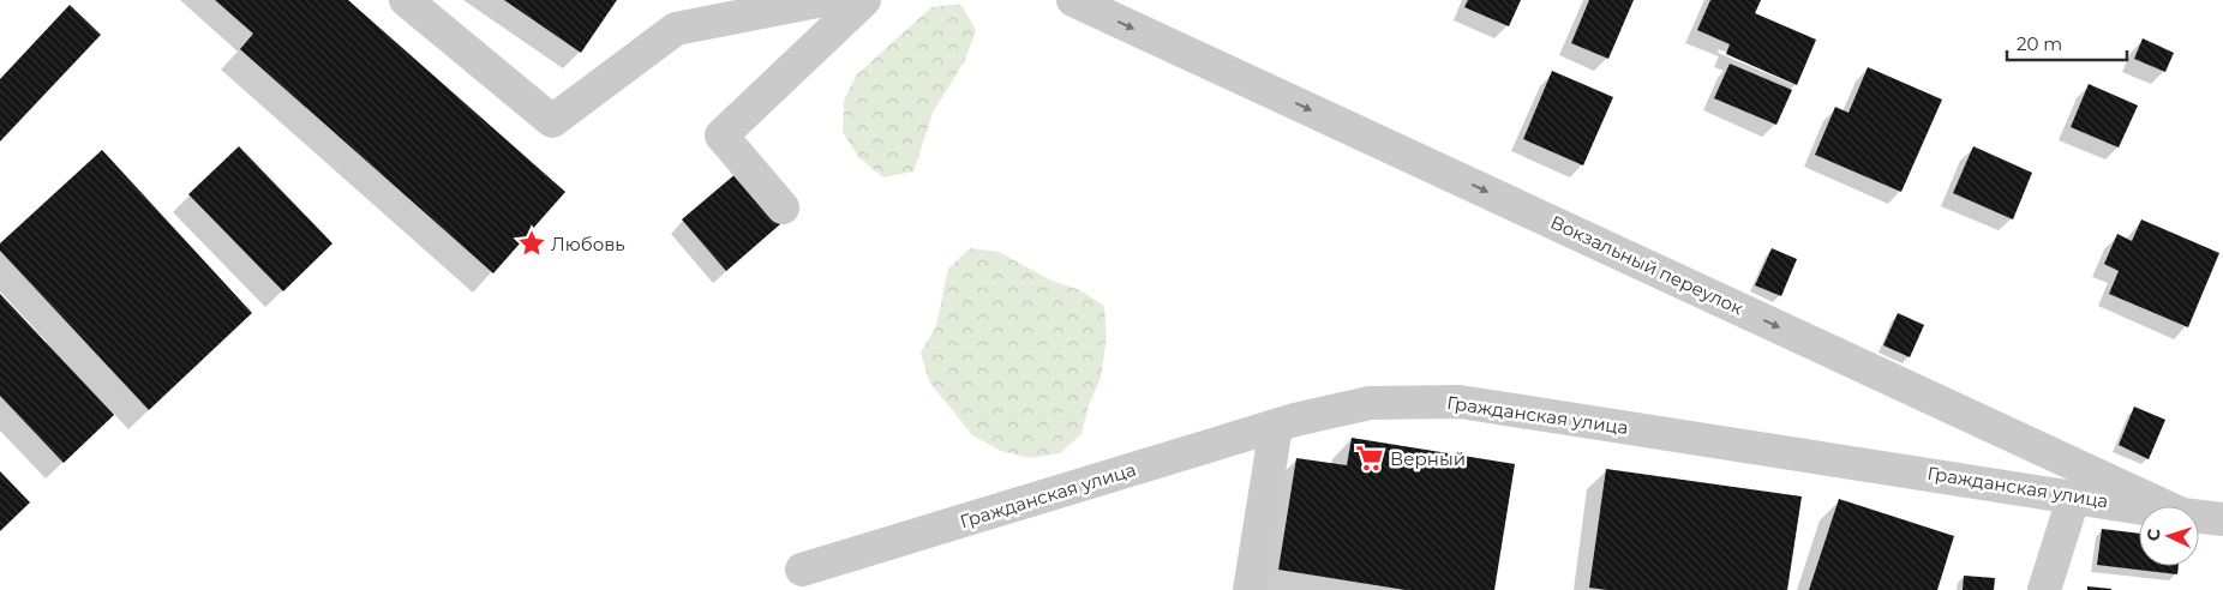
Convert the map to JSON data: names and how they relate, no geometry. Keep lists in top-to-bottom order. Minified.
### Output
{"streets":{"street":["Вокзальный переулок","Гражданская улица"]},"one_way":["Вокзальный переулок"],"places":{"place":["Любовь"],"supermarket":["Верный"]},"scale_bar":"20 m","north":"left"}
